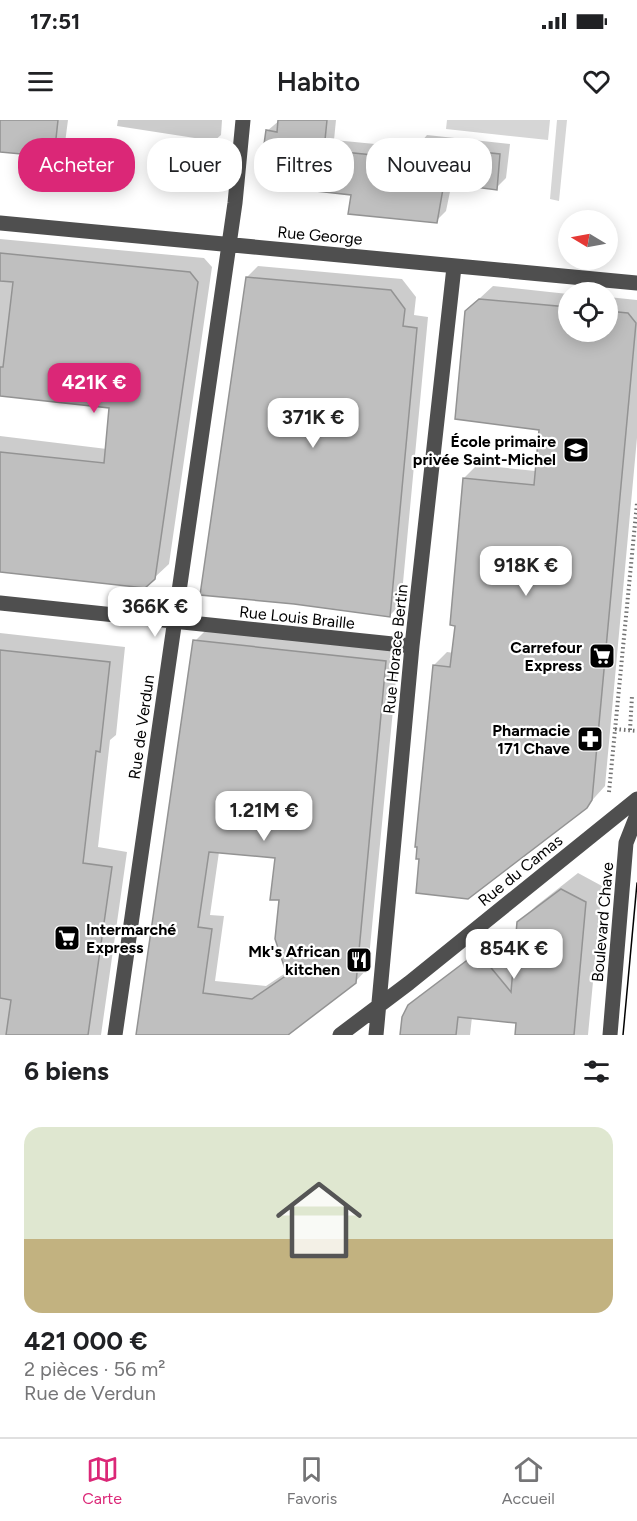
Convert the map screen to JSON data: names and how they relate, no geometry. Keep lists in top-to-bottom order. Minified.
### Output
{"streets":{"street":["Rue George","Rue Louis Braille","Rue Horace Bertin","Rue de Verdun","Rue du Camas","Boulevard Chave"]},"crossings":[["Rue George","Rue Horace Bertin"],["Rue George","Rue de Verdun"],["Rue Louis Braille","Rue Horace Bertin"],["Rue Louis Braille","Rue de Verdun"],["Rue Horace Bertin","Rue du Camas"]],"places":{"school or university":["École primaire privée Saint-Michel"],"supermarket":["Carrefour Express","Intermarché Express"],"pharmacy":["Pharmacie 171 Chave"],"restaurant":["Mk's African kitchen"]},"north":"left","page":{"status":"17:51","header":"Habito","chip":["Acheter","Louer","Filtres","Nouveau"],"price":["421K €","371K €","918K €","366K €","1.21M €","854K €"],"heading":"6 biens","list":[{"name":"421 000 €","note":"2 pièces · 56 m² · Rue de Verdun"}],"tabs":["Carte","Favoris","Accueil"]}}
